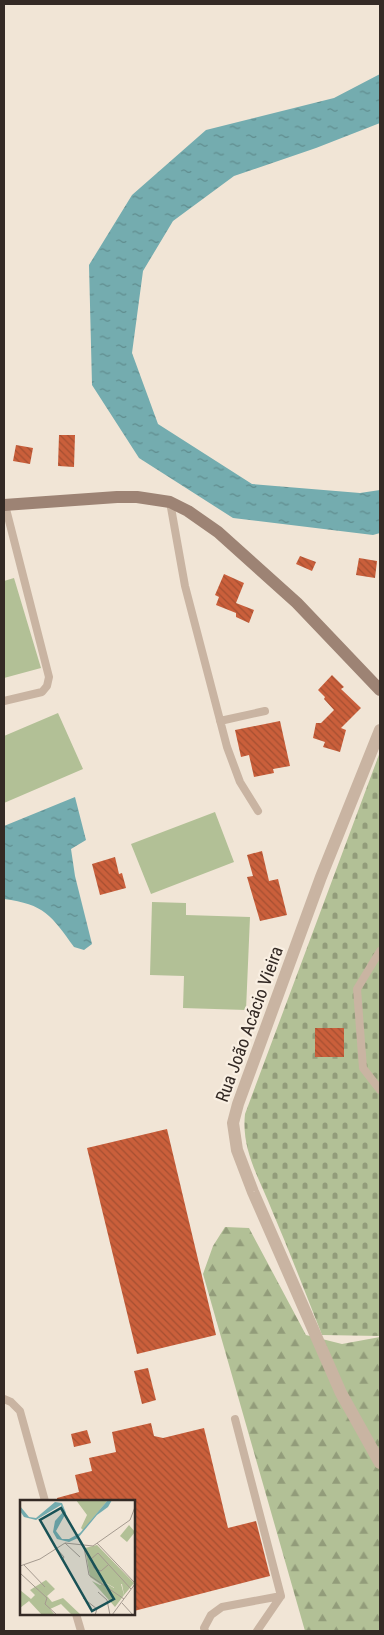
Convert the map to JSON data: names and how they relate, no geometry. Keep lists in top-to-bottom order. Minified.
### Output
{"streets":{"street":["Rua João Acácio Vieira"]}}
